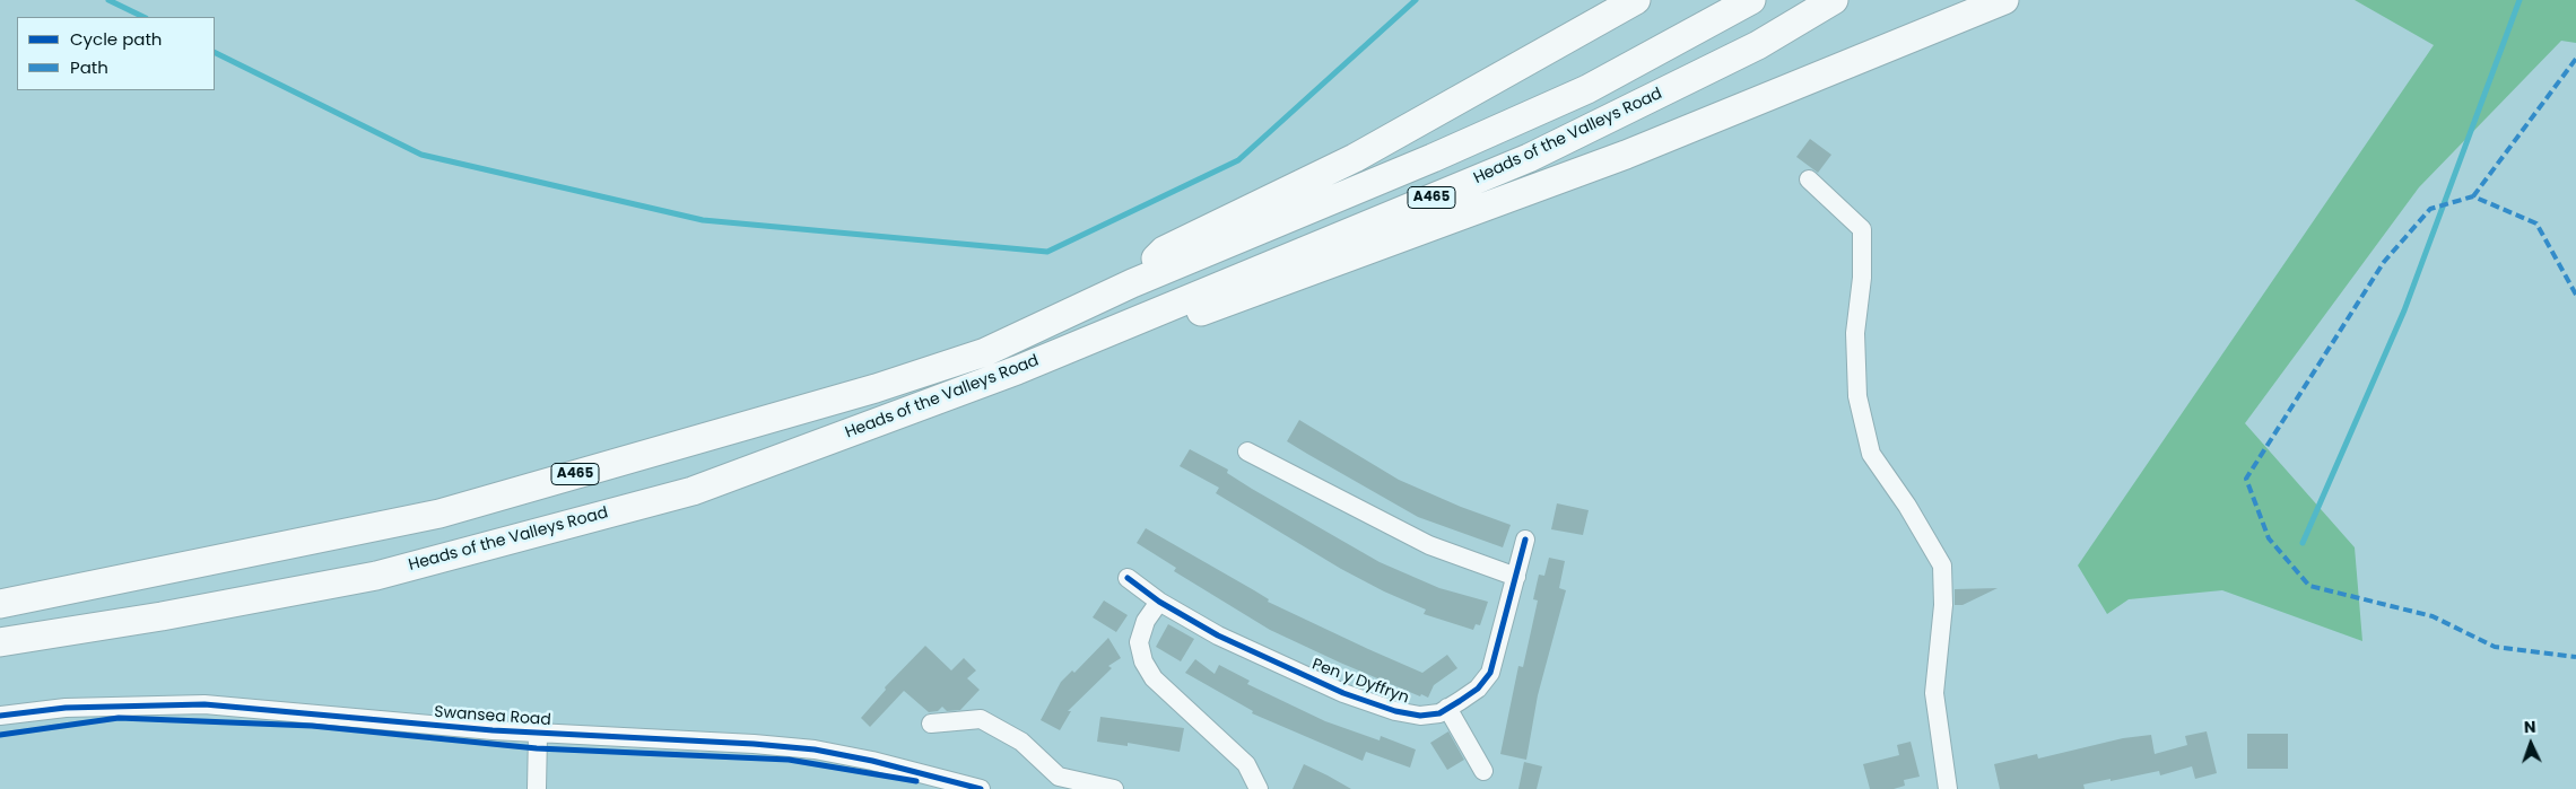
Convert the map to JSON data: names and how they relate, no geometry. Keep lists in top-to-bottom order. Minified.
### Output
{"streets":{"highway":["Heads of the Valleys Road","A465"],"street":["Pen y Dyffryn","Swansea Road"]},"legend":["Cycle path","Path"],"north":"top"}
